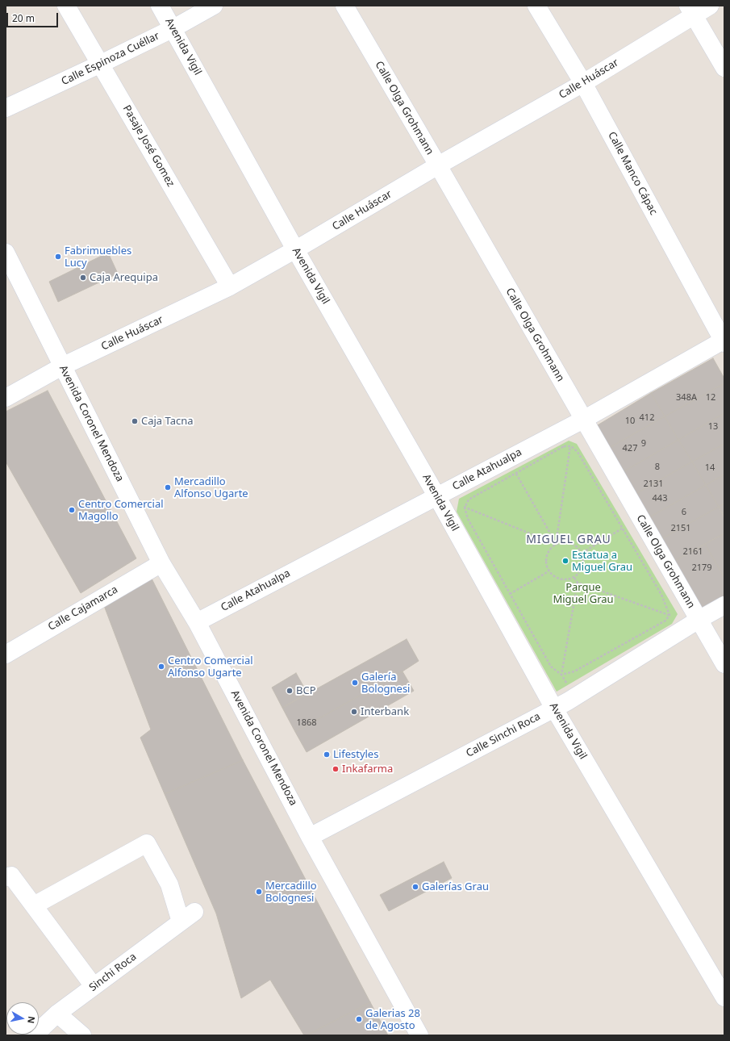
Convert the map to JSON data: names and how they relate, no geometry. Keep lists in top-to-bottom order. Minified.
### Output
{"streets":{"street":["Avenida Vigil","Calle Espinoza Cuéllar","Calle Huáscar","Calle Olga Grohmann","Pasaje José Gomez","Calle Manco Cápac","Avenida Coronel Mendoza","Calle Atahualpa","Calle Cajamarca","Calle Sinchi Roca","Sinchi Roca"]},"crossings":[["Avenida Vigil","Calle Espinoza Cuéllar"],["Avenida Vigil","Calle Huáscar"],["Avenida Vigil","Calle Atahualpa"],["Avenida Vigil","Calle Sinchi Roca"],["Calle Espinoza Cuéllar","Pasaje José Gomez"],["Calle Huáscar","Calle Olga Grohmann"],["Calle Huáscar","Pasaje José Gomez"],["Calle Huáscar","Calle Manco Cápac"],["Calle Huáscar","Avenida Coronel Mendoza"],["Calle Olga Grohmann","Calle Atahualpa"],["Calle Olga Grohmann","Calle Sinchi Roca"],["Calle Manco Cápac","Calle Atahualpa"],["Avenida Coronel Mendoza","Calle Atahualpa"],["Avenida Coronel Mendoza","Calle Cajamarca"],["Avenida Coronel Mendoza","Calle Sinchi Roca"]],"districts":["MIGUEL GRAU"],"parks":["Parque Miguel Grau"],"places":["Fabrimuebles Lucy","Caja Arequipa","Caja Tacna","Mercadillo Alfonso Ugarte","Centro Comercial Magollo","Estatua a Miguel Grau","Centro Comercial Alfonso Ugarte","Galería Bolognesi","BCP","Interbank","Lifestyles","Inkafarma","Galerías Grau","Mercadillo Bolognesi","Galerias 28 de Agosto"],"house_numbers":["348A","12","412","10","13","9","427","8","14","2131","443","6","2151","2161","2179","1868"],"scale_bar":"20 m","north":"right"}
